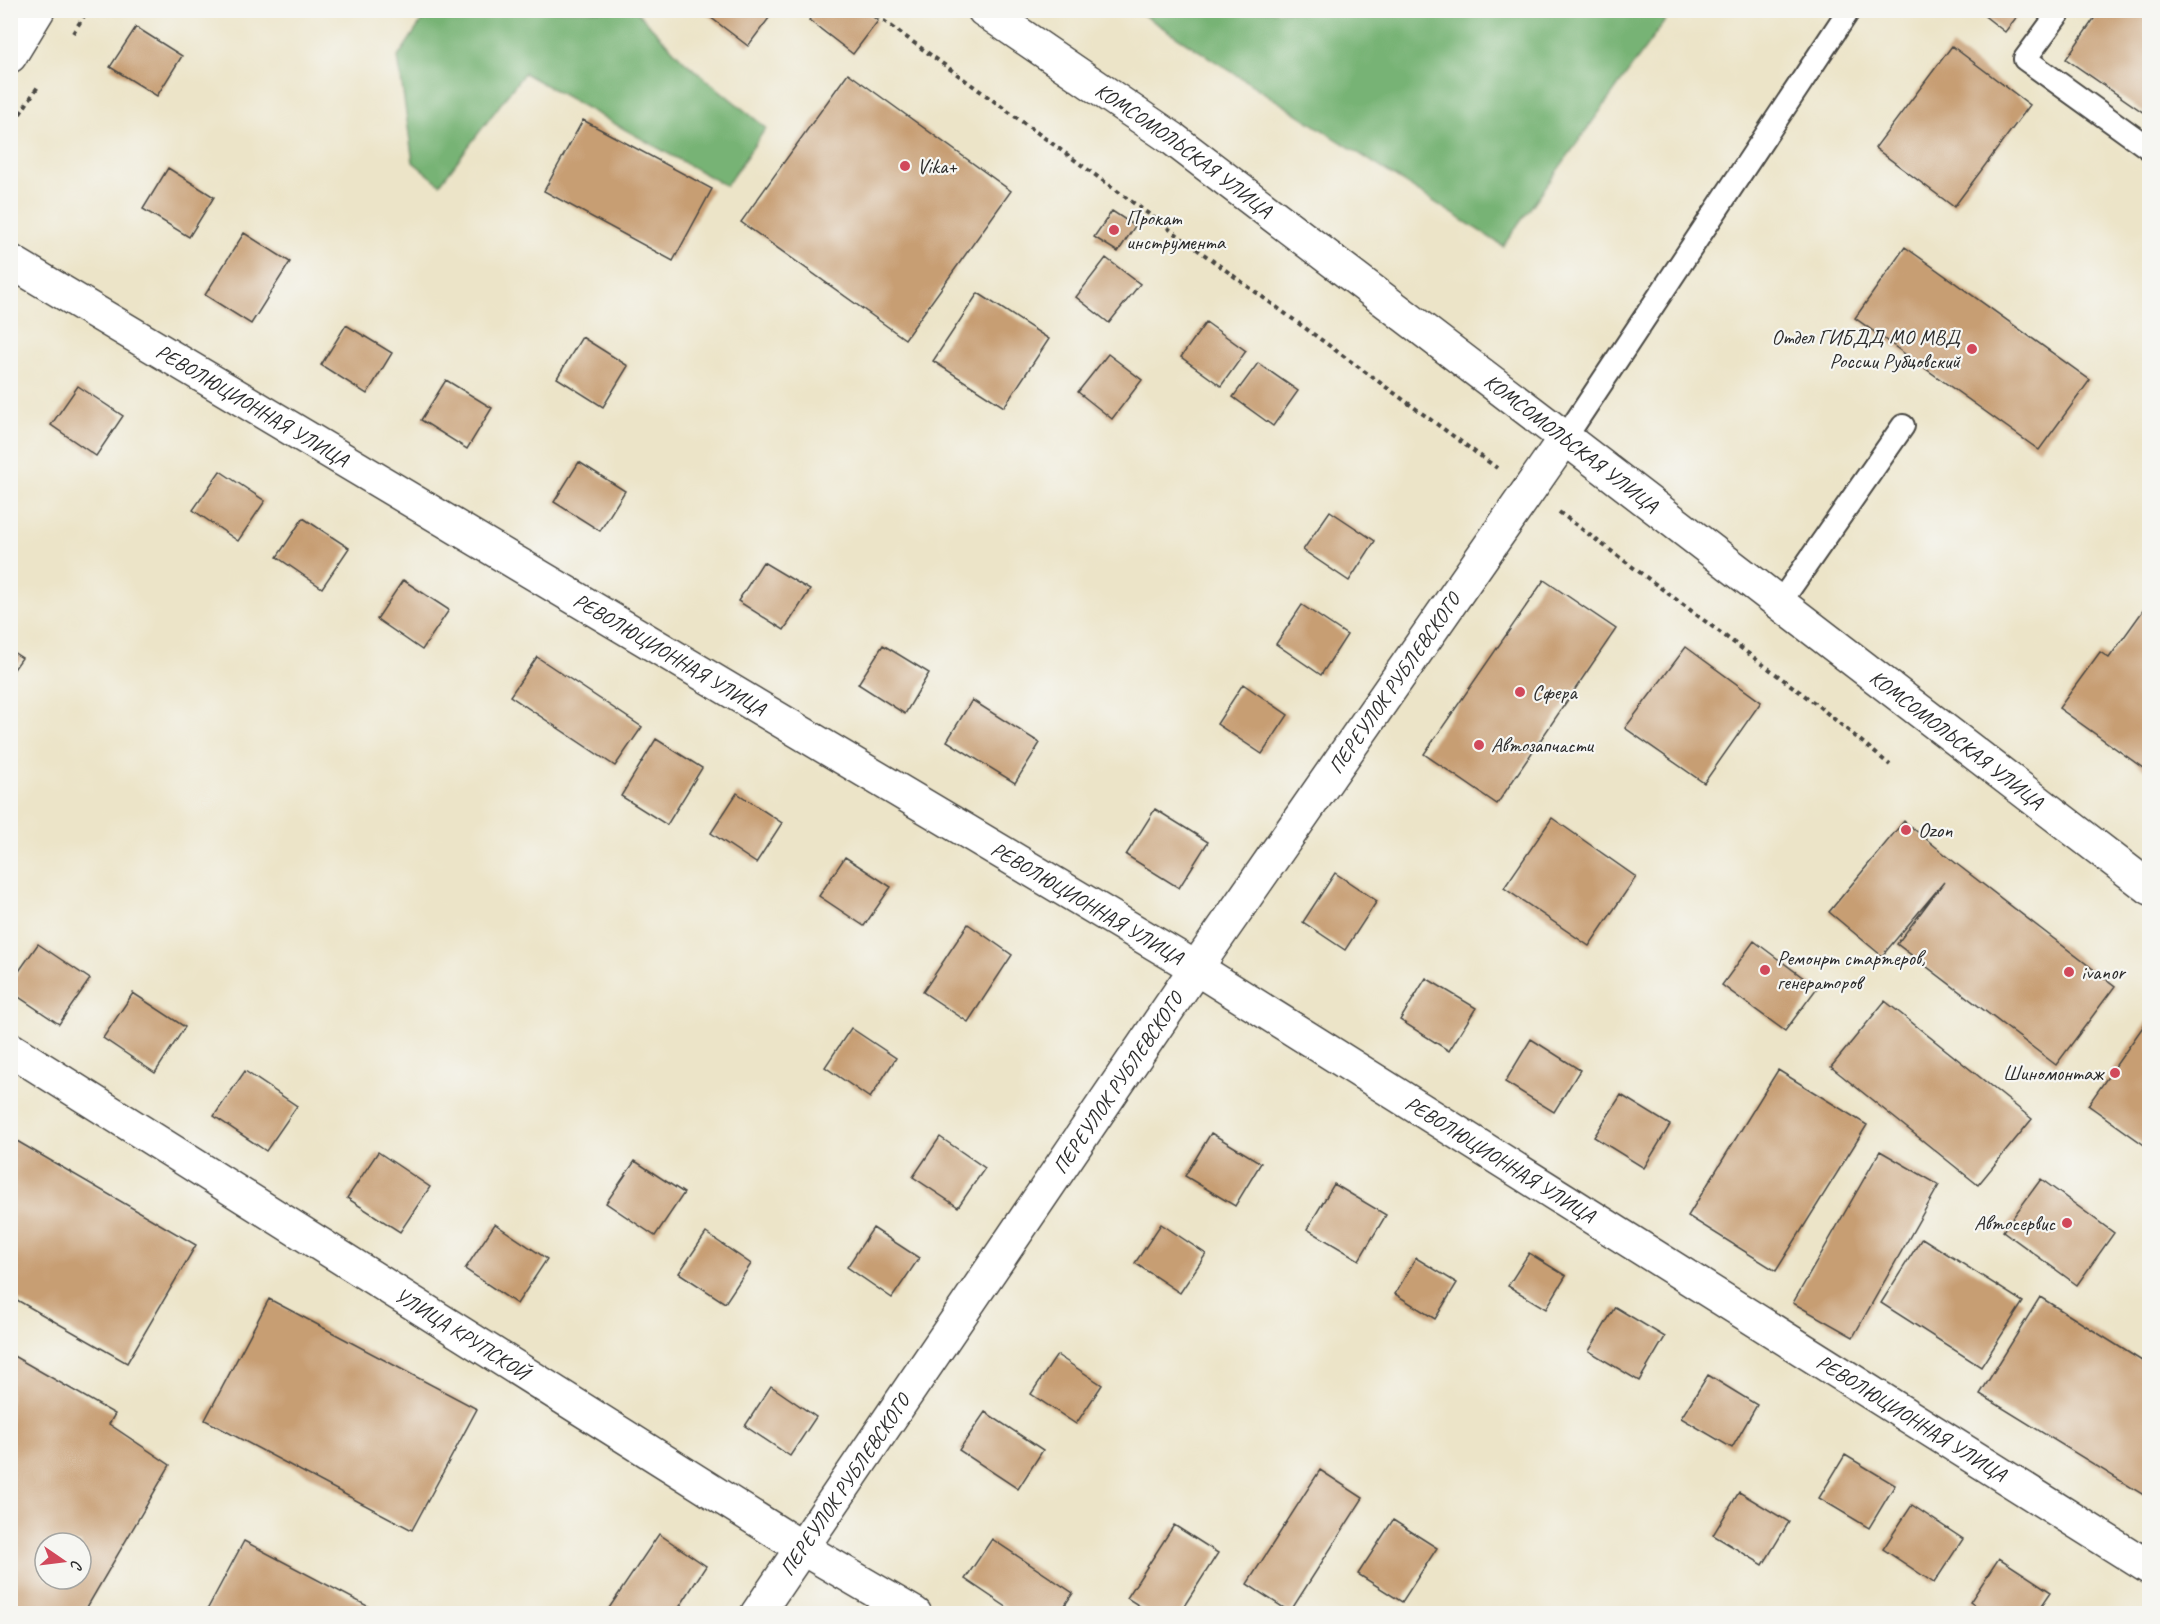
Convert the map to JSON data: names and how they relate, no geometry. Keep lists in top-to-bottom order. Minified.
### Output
{"streets":{"street":["КОМСОМОЛЬСКАЯ УЛИЦА","РЕВОЛЮЦИОННАЯ УЛИЦА","ПЕРЕУЛОК РУБЛЕВСКОГО","УЛИЦА КРУПСКОЙ"]},"crossings":[["КОМСОМОЛЬСКАЯ УЛИЦА","ПЕРЕУЛОК РУБЛЕВСКОГО"],["РЕВОЛЮЦИОННАЯ УЛИЦА","ПЕРЕУЛОК РУБЛЕВСКОГО"],["ПЕРЕУЛОК РУБЛЕВСКОГО","УЛИЦА КРУПСКОЙ"]],"places":["Vika+","Прокат инструмента","Отдел ГИБДД МО МВД России Рубцовский","Сфера","Автозапчасти","Ozon","Ремонрт стартеров, генераторов","ivanor","Шиномонтаж","Автосервис"],"north":"right"}
